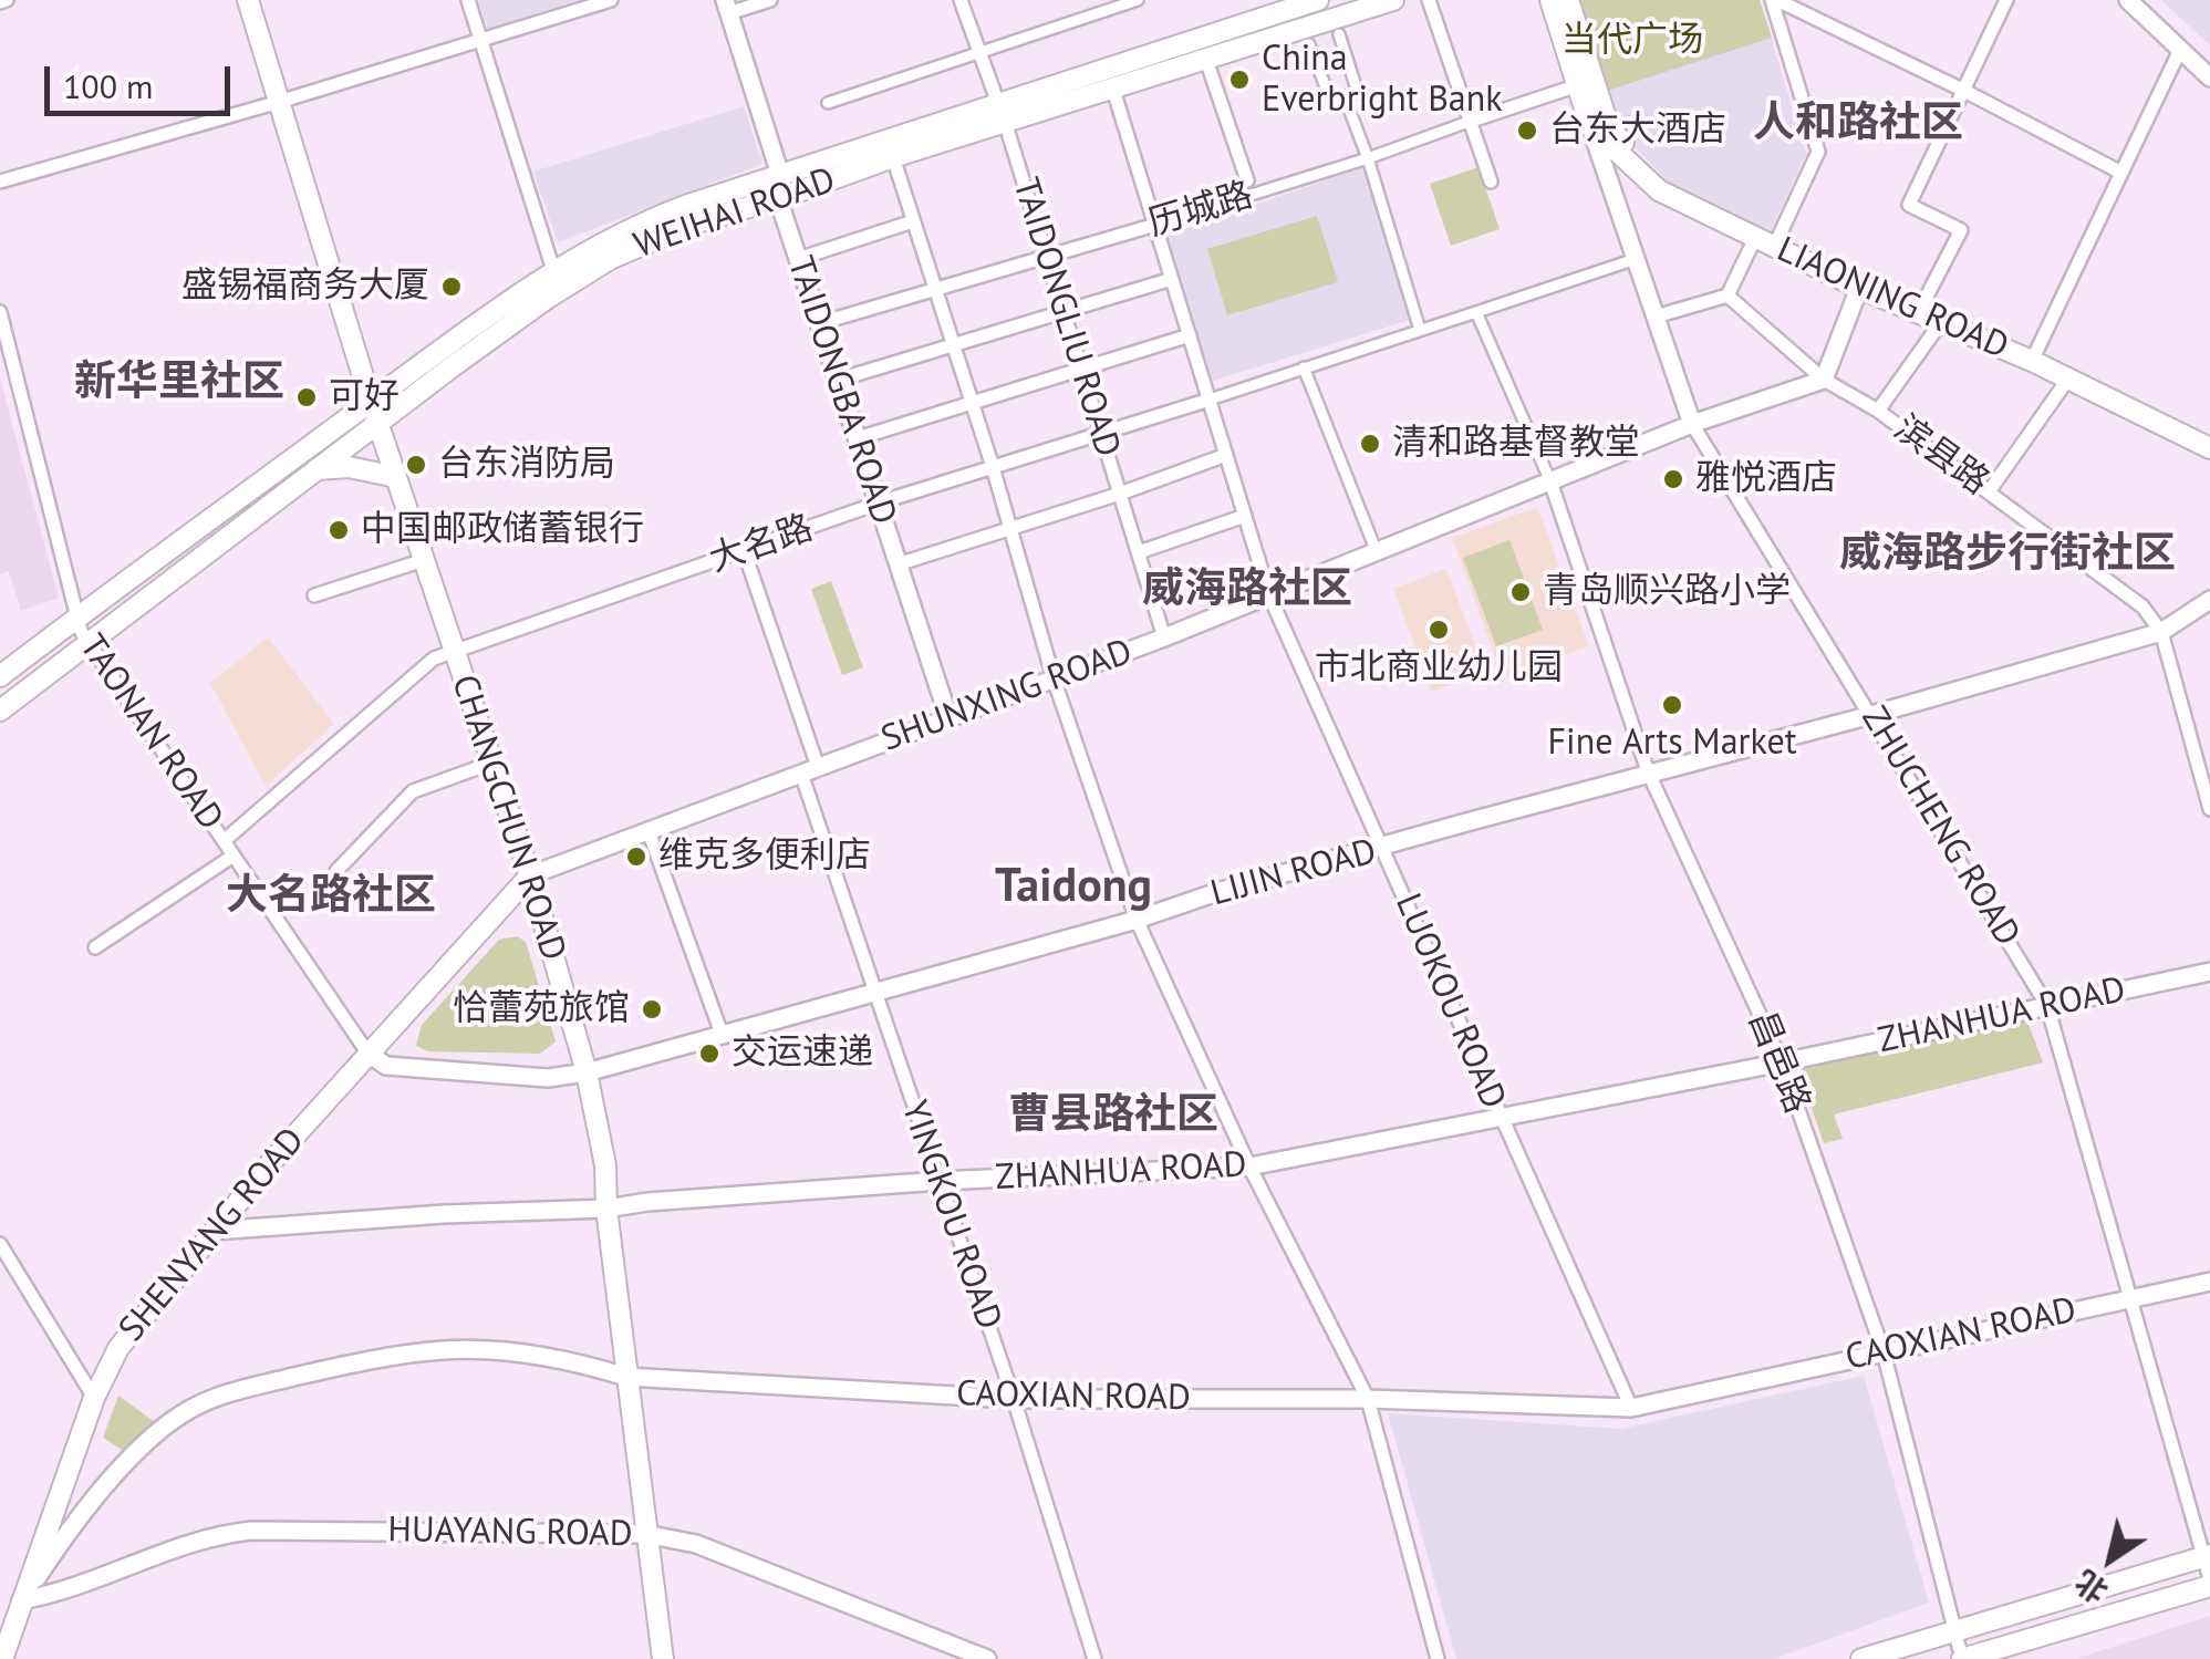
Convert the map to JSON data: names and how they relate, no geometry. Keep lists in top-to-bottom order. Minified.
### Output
{"streets":{"main road":["WEIHAI ROAD","LIAONING ROAD","CHANGCHUN ROAD","SHENYANG ROAD"],"street":["历城路","TAIDONGLIU ROAD","TAIDONGBA ROAD","滨县路","大名路","SHUNXING ROAD","TAONAN ROAD","ZHUCHENG ROAD","LIJIN ROAD","LUOKOU ROAD","ZHANHUA ROAD","昌邑路","YINGKOU ROAD","CAOXIAN ROAD","HUAYANG ROAD"]},"crossings":[["历城路","TAIDONGLIU ROAD"],["历城路","TAIDONGBA ROAD"],["历城路","LUOKOU ROAD"],["WEIHAI ROAD","TAIDONGLIU ROAD"],["WEIHAI ROAD","TAIDONGBA ROAD"],["WEIHAI ROAD","TAONAN ROAD"],["WEIHAI ROAD","CHANGCHUN ROAD"],["WEIHAI ROAD","LUOKOU ROAD"],["TAIDONGLIU ROAD","大名路"],["TAIDONGLIU ROAD","SHUNXING ROAD"],["TAIDONGBA ROAD","大名路"],["TAIDONGBA ROAD","SHUNXING ROAD"],["滨县路","SHUNXING ROAD"],["滨县路","LIJIN ROAD"],["大名路","TAONAN ROAD"],["大名路","CHANGCHUN ROAD"],["大名路","LUOKOU ROAD"],["大名路","YINGKOU ROAD"],["SHUNXING ROAD","CHANGCHUN ROAD"],["SHUNXING ROAD","ZHUCHENG ROAD"],["SHUNXING ROAD","LUOKOU ROAD"],["SHUNXING ROAD","昌邑路"],["SHUNXING ROAD","YINGKOU ROAD"],["SHUNXING ROAD","SHENYANG ROAD"],["TAONAN ROAD","LIJIN ROAD"],["TAONAN ROAD","SHENYANG ROAD"],["CHANGCHUN ROAD","LIJIN ROAD"],["CHANGCHUN ROAD","ZHANHUA ROAD"],["CHANGCHUN ROAD","SHENYANG ROAD"],["CHANGCHUN ROAD","CAOXIAN ROAD"],["CHANGCHUN ROAD","HUAYANG ROAD"],["ZHUCHENG ROAD","LIJIN ROAD"],["ZHUCHENG ROAD","ZHANHUA ROAD"],["ZHUCHENG ROAD","CAOXIAN ROAD"],["LIJIN ROAD","LUOKOU ROAD"],["LIJIN ROAD","昌邑路"],["LIJIN ROAD","YINGKOU ROAD"],["LIJIN ROAD","SHENYANG ROAD"],["LUOKOU ROAD","ZHANHUA ROAD"],["LUOKOU ROAD","CAOXIAN ROAD"],["ZHANHUA ROAD","昌邑路"],["ZHANHUA ROAD","YINGKOU ROAD"],["ZHANHUA ROAD","SHENYANG ROAD"],["昌邑路","CAOXIAN ROAD"],["YINGKOU ROAD","CAOXIAN ROAD"],["SHENYANG ROAD","CAOXIAN ROAD"],["SHENYANG ROAD","HUAYANG ROAD"],["CAOXIAN ROAD","HUAYANG ROAD"]],"districts":["人和路社区","新华里社区","威海路步行街社区","威海路社区","Taidong","大名路社区","曹县路社区"],"parks":["当代广场"],"places":["China Everbright Bank","台东大酒店","盛锡福商务大厦","可好","清和路基督教堂","台东消防局","雅悦酒店","中国邮政储蓄银行","青岛顺兴路小学","市北商业幼儿园","Fine Arts Market","维克多便利店","恰蕾苑旅馆","交运速递"],"scale_bar":"100 m","north":"bottom left"}
